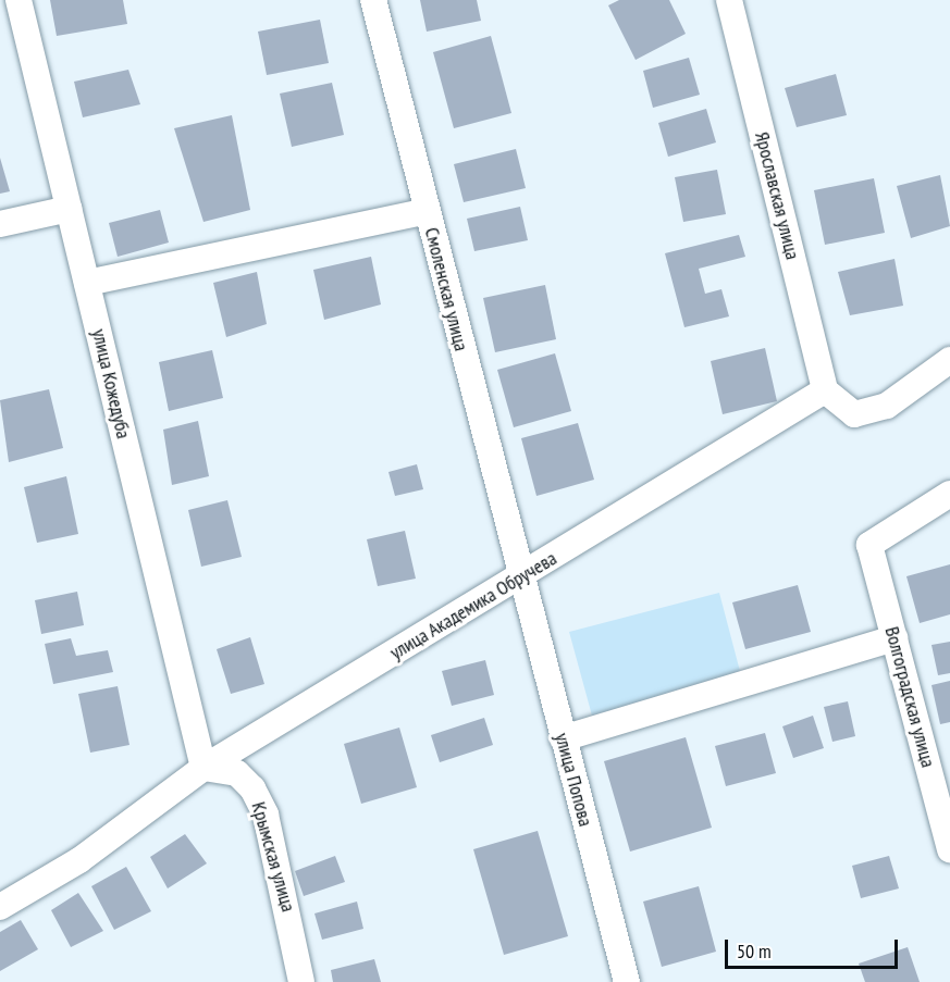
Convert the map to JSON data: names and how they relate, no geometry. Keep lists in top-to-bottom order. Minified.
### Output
{"streets":{"street":["Ярославская улица","Смоленская улица","улица Кожедуба","улица Академика Обручева","Волгоградская улица","улица Попова","Крымская улица"]},"crossings":[["Ярославская улица","улица Академика Обручева"],["Смоленская улица","улица Академика Обручева"],["Смоленская улица","улица Попова"],["улица Кожедуба","улица Академика Обручева"],["улица Кожедуба","Крымская улица"],["улица Академика Обручева","улица Попова"],["улица Академика Обручева","Крымская улица"]],"scale_bar":"50 m"}
